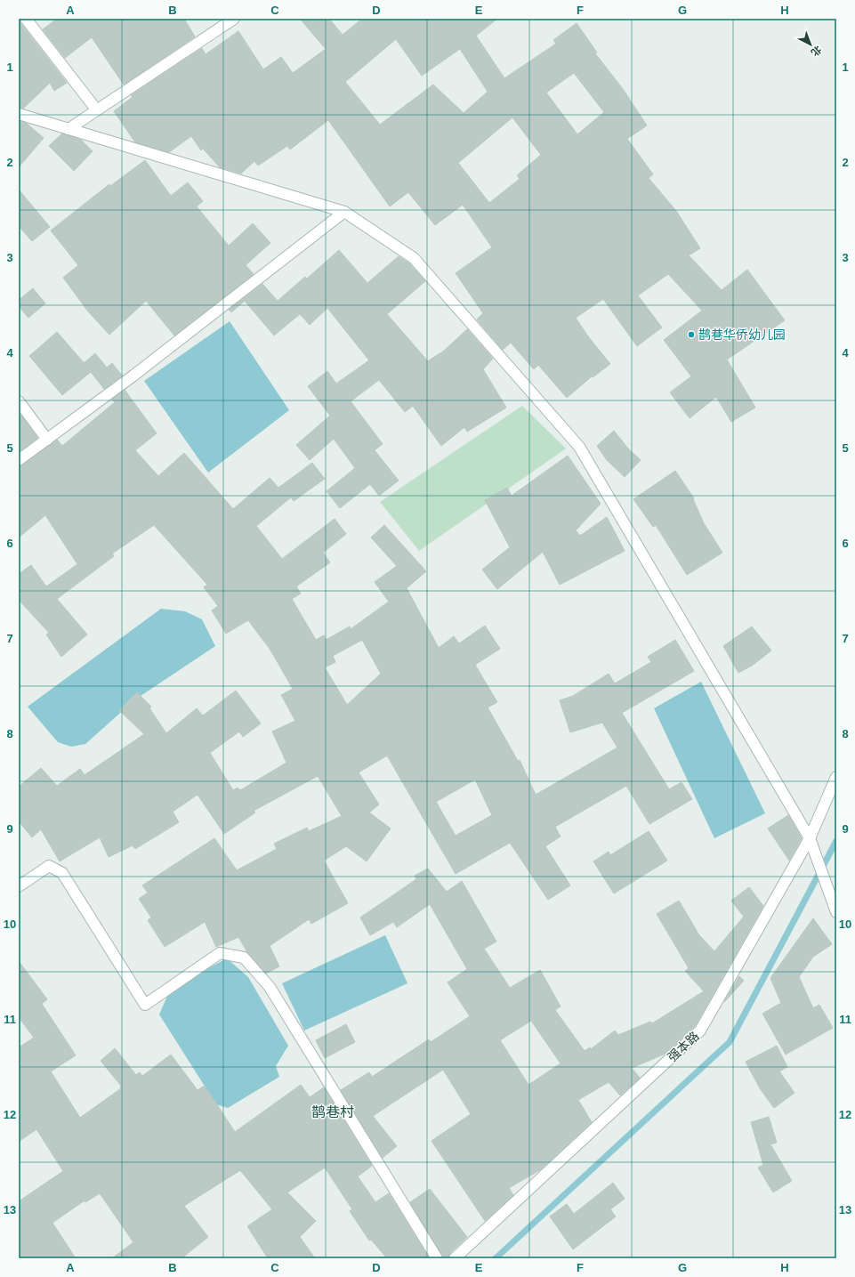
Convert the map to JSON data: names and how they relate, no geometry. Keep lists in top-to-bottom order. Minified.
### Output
{"streets":{"street":["强本路"]},"districts":["鹊巷村"],"places":["鹊巷华侨幼儿园"],"north":"bottom right","grid":{"columns":["A","B","C","D","E","F","G","H"],"rows":["1","2","3","4","5","6","7","8","9","10","11","12","13"]}}
